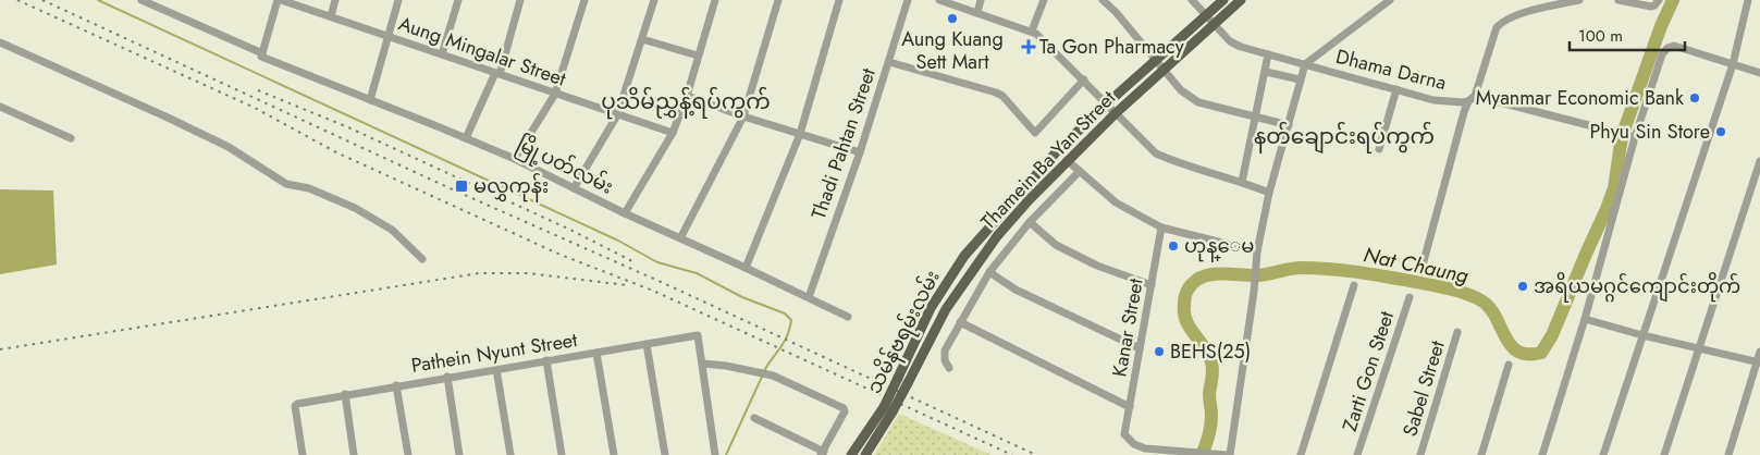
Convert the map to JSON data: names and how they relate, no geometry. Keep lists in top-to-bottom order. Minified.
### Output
{"streets":{"main road":["Thamein Ba Yan Street","သမိန်ဗရမ်းလမ်း"],"street":["Aung Mingalar Street","Dhama Darna","Thadi Pahtan Street","မြို့ပတ်လမ်း","Kanar Street","Pathein Nyunt Street","Zarti Gon Steet","Sabel Street"]},"crossings":[["Dhama Darna","Thamein Ba Yan Street"],["Dhama Darna","သမိန်ဗရမ်းလမ်း"],["Thadi Pahtan Street","မြို့ပတ်လမ်း"],["Thamein Ba Yan Street","သမိန်ဗရမ်းလမ်း"]],"districts":["ပုသိမ်ညွှန့်ရပ်ကွက်","နတ်ချောင်းရပ်ကွက်"],"water":["Nat Chaung"],"places":{"other":["Aung Kuang Sett Mart","Myanmar Economic Bank","Phyu Sin Store","ဟုန္ေမ","အရိယမဂ္ဂင်ကျောင်းတိုက်","BEHS(25)"],"health":["Ta Gon Pharmacy"],"transit":["မလွှကုန်း"]},"scale_bar":"100 m"}
